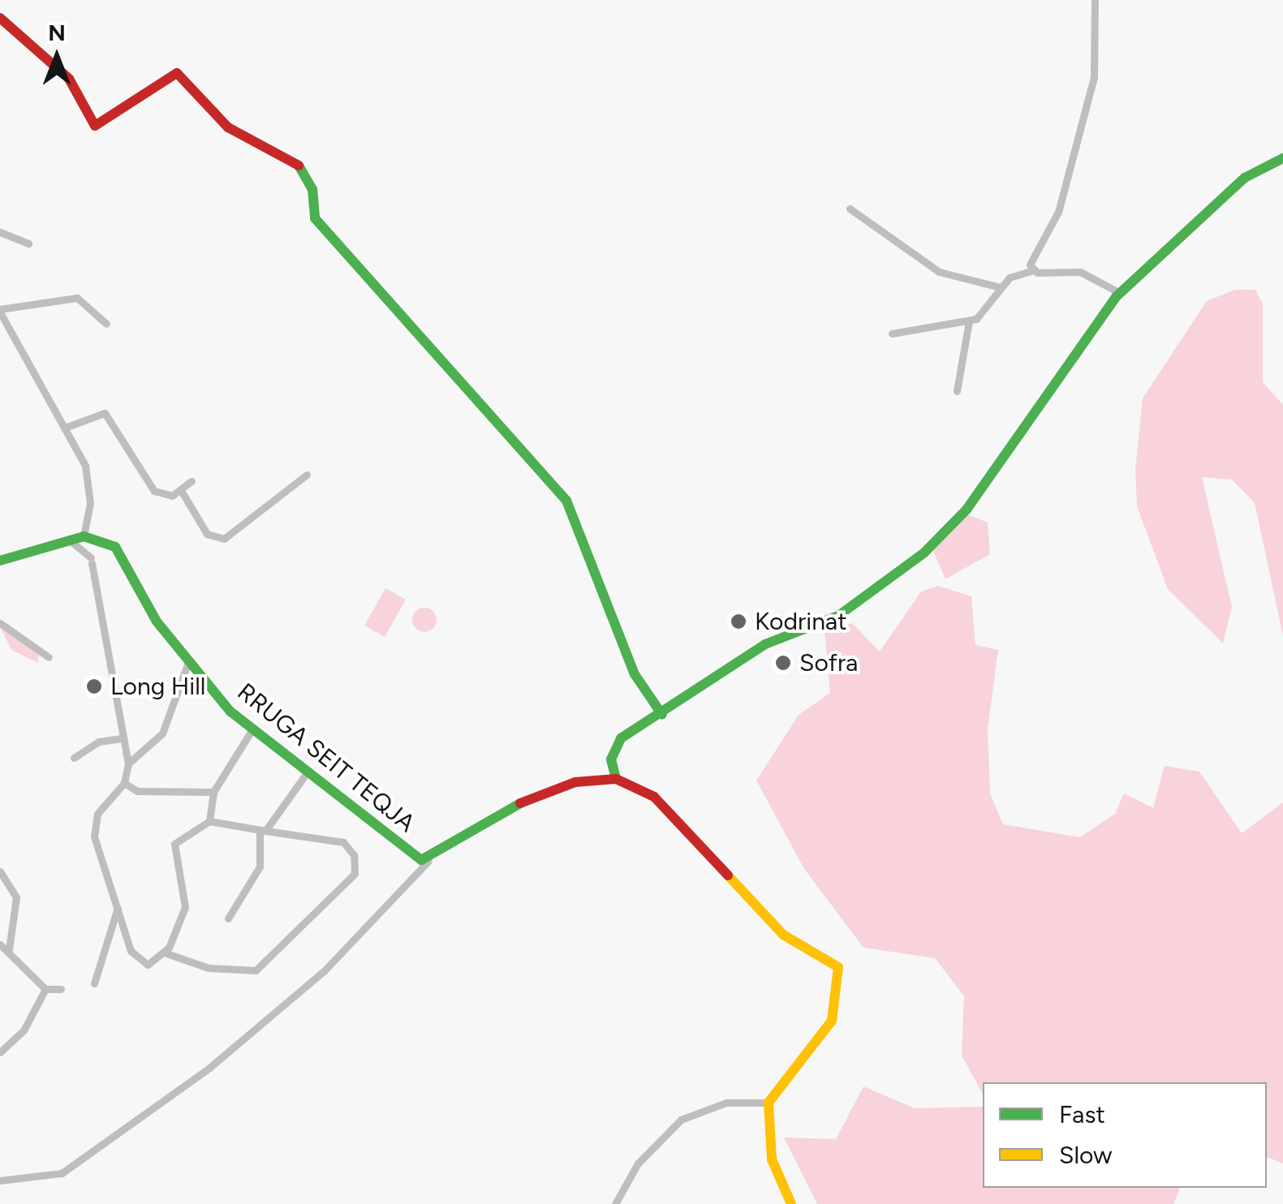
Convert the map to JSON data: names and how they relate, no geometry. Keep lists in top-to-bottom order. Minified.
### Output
{"streets":{"street":["RRUGA SEIT TEQJA"]},"places":["Kodrinat","Sofra","Long Hill"],"legend":["Fast","Slow"],"north":"top"}
